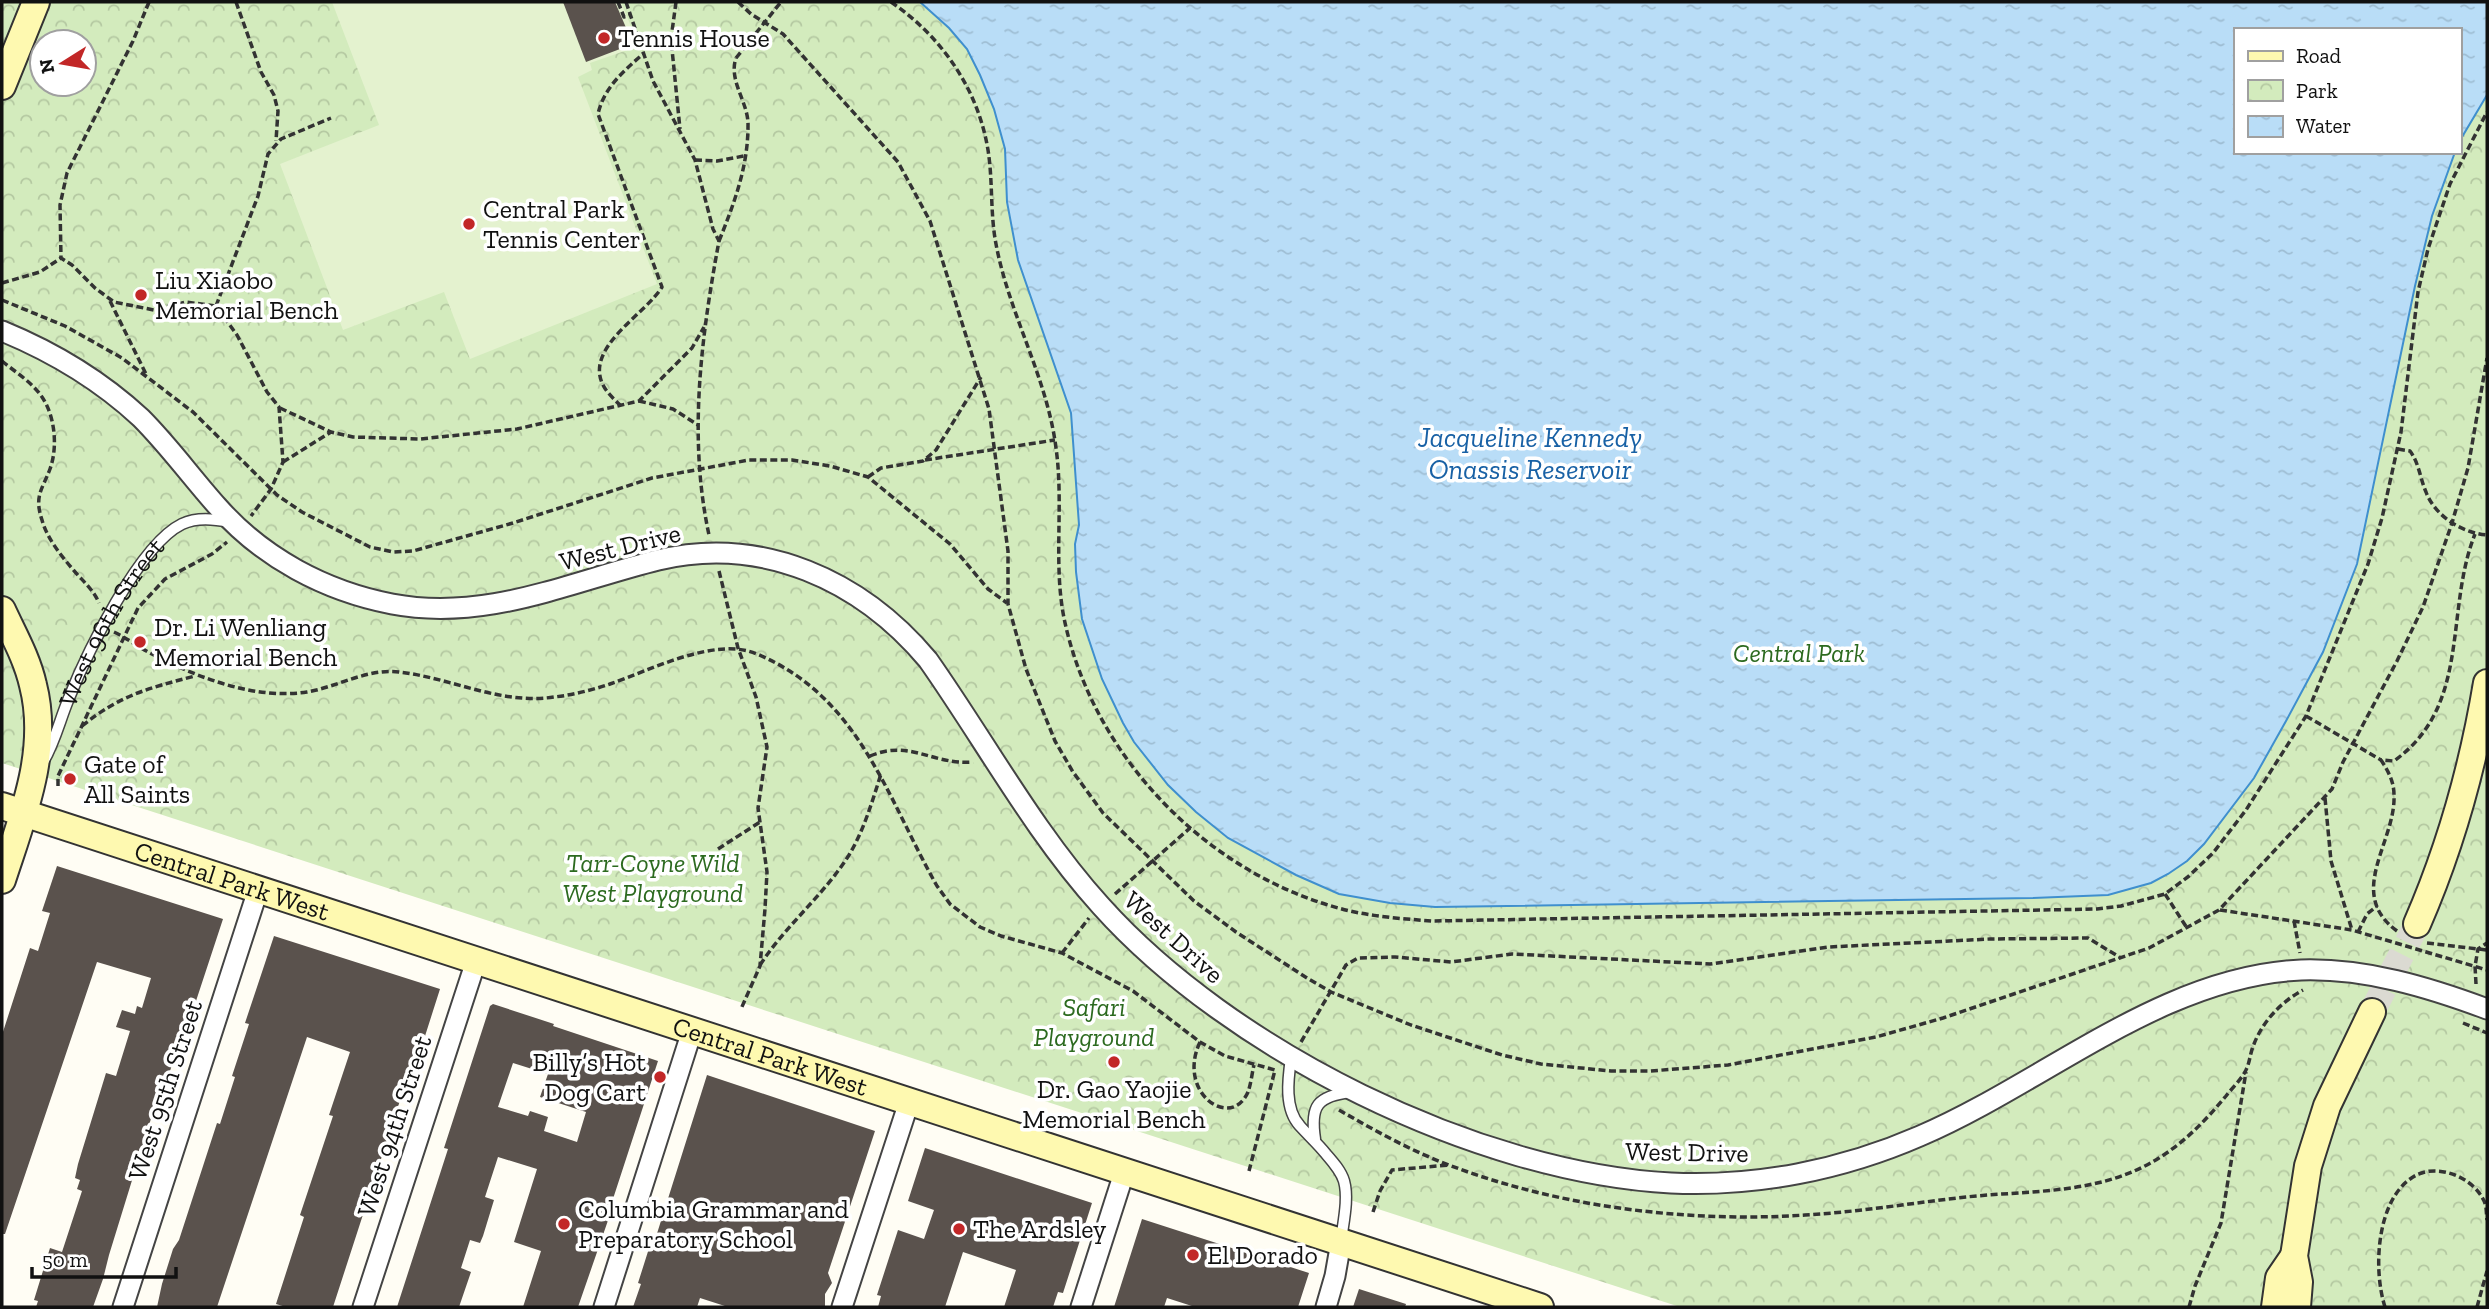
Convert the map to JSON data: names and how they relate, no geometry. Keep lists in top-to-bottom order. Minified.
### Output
{"streets":{"main road":["Central Park West"],"street":["West Drive","West 95th Street","West 94th Street"],"lane":["West 96th Street"]},"crossings":[["West Drive","West 96th Street"],["Central Park West","West 95th Street"],["Central Park West","West 94th Street"]],"water":["Jacqueline Kennedy Onassis Reservoir"],"parks":["Central Park","Tarr-Coyne Wild West Playground","Safari Playground"],"places":["Tennis House","Central Park Tennis Center","Liu Xiaobo Memorial Bench","Dr. Li Wenliang Memorial Bench","Gate of All Saints","Dr. Gao Yaojie Memorial Bench","Billy’s Hot Dog Cart","Columbia Grammar and Preparatory School","The Ardsley","El Dorado"],"legend":["Road","Park","Water"],"scale_bar":"50 m","north":"left"}
